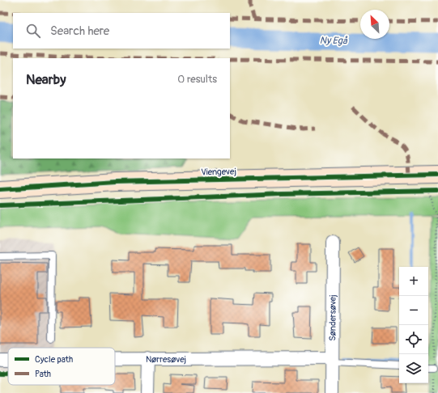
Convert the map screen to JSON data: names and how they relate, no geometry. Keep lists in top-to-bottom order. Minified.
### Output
{"streets":{"street":["Viengevej","Søndersøvej","Nørresøvej"]},"crossings":[["Søndersøvej","Nørresøvej"]],"water":["Ny Egå"],"legend":["Cycle path","Path"],"north":"top left","page":{"search":"Search here","heading":["Nearby","0 results"],"map_buttons":["+","−"]}}
